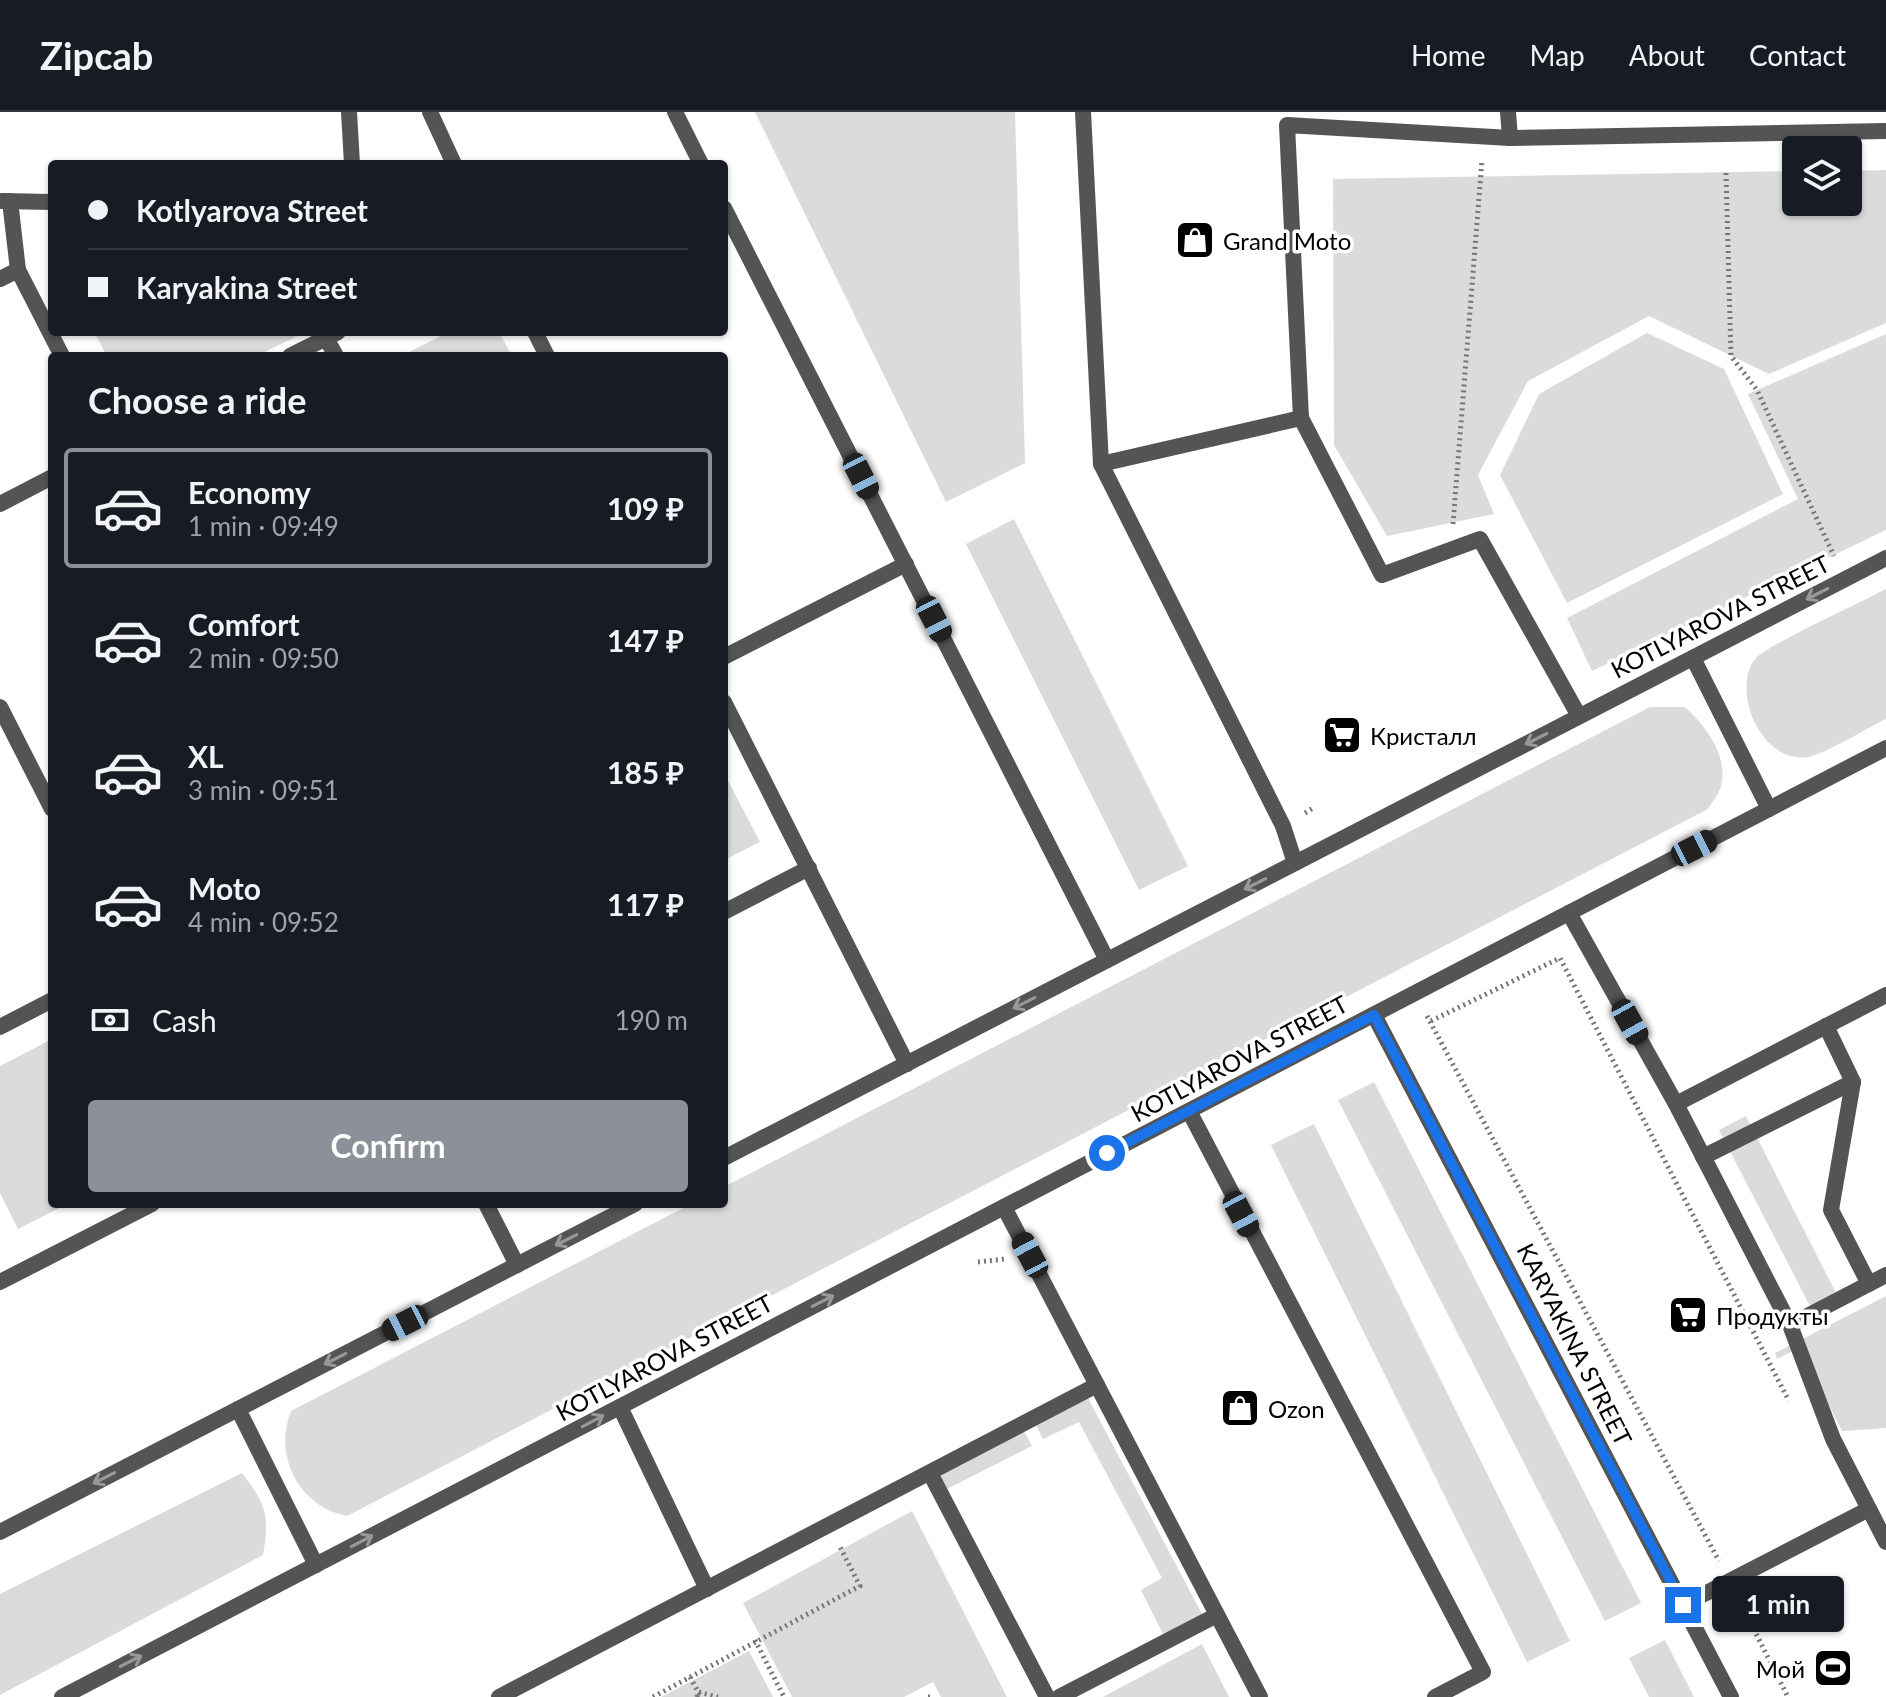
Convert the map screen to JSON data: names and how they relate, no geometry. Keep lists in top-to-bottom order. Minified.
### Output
{"streets":{"street":["KOTLYAROVA STREET","KARYAKINA STREET"]},"crossings":[["KOTLYAROVA STREET","KARYAKINA STREET"]],"places":{"shop":["Grand Moto","Ozon"],"supermarket":["Кристалл","Продукты"],"sports":["Мой"]},"page":{"header":"Zipcab","nav":["Home","Map","About","Contact"],"banner":["Kotlyarova Street","Karyakina Street"],"heading":"Choose a ride","list":[{"name":"Economy","note":"1 min · 09:49","value":"109 ₽"},{"name":"Comfort","note":"2 min · 09:50","value":"147 ₽"},{"name":"XL","note":"3 min · 09:51","value":"185 ₽"},{"name":"Moto","note":"4 min · 09:52","value":"117 ₽"}],"pay":["Cash","190 m"],"buttons":"Confirm","bubble":"1 min"}}
